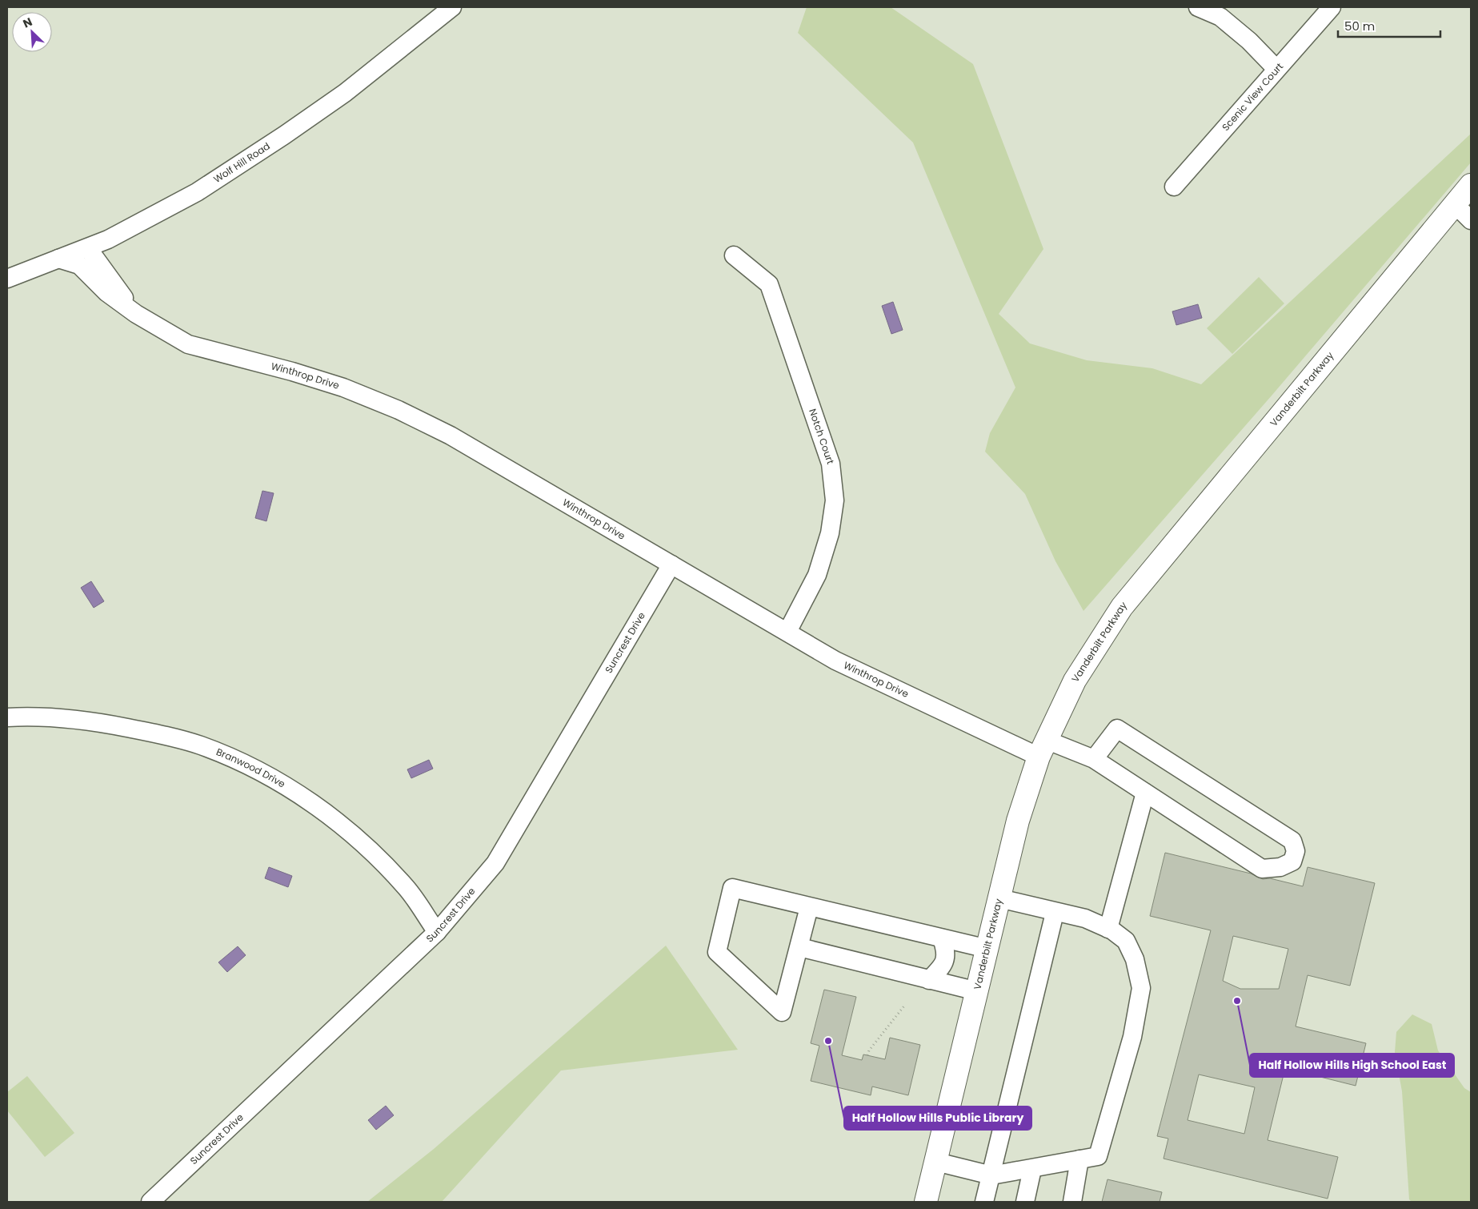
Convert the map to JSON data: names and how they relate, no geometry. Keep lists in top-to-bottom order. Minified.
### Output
{"streets":{"main road":["Vanderbilt Parkway"],"street":["Scenic View Court","Wolf Hill Road","Winthrop Drive","Notch Court","Suncrest Drive","Branwood Drive"]},"crossings":[["Wolf Hill Road","Winthrop Drive"],["Winthrop Drive","Vanderbilt Parkway"],["Winthrop Drive","Notch Court"],["Winthrop Drive","Suncrest Drive"],["Suncrest Drive","Branwood Drive"]],"places":["Half Hollow Hills High School East","Half Hollow Hills Public Library"],"scale_bar":"50 m","north":"top left"}
